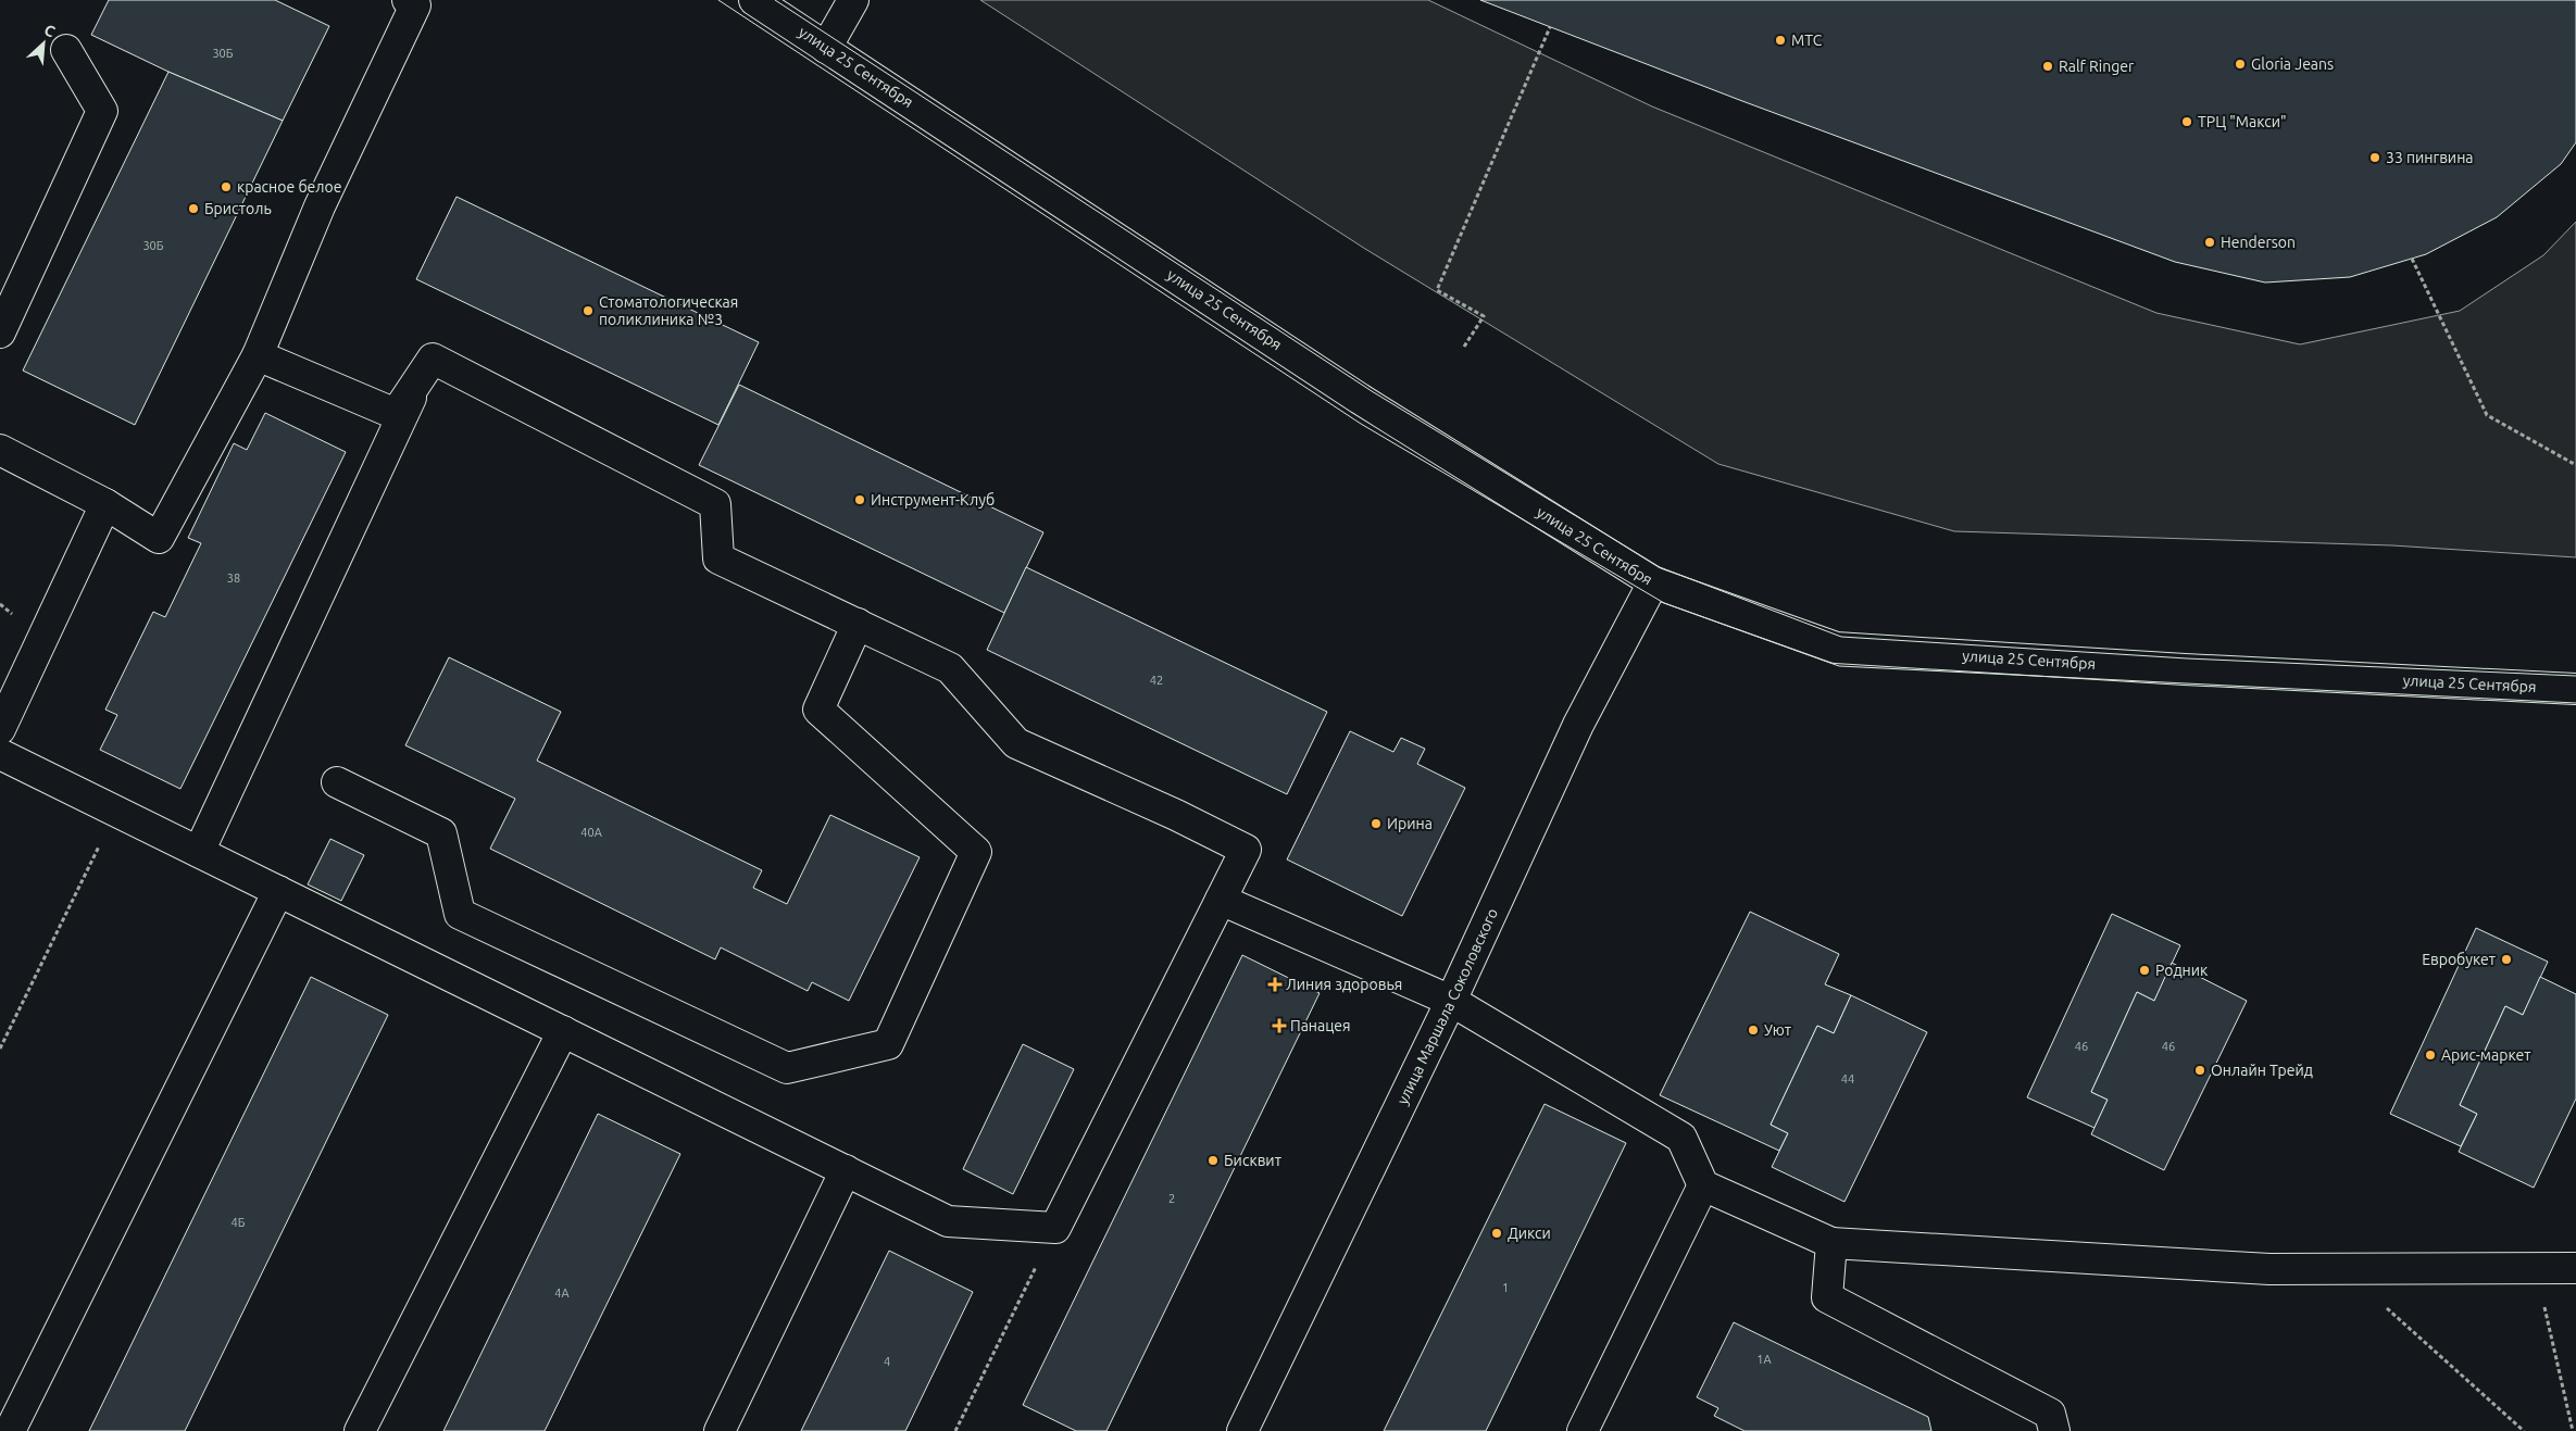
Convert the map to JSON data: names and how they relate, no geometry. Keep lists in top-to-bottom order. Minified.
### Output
{"streets":{"main road":["улица 25 Сентября","улица Маршала Соколовского"]},"crossings":[["улица 25 Сентября","улица Маршала Соколовского"]],"places":{"other":["МТС","Gloria Jeans","Ralf Ringer","ТРЦ \"Макси\"","33 пингвина","красное белое","Бристоль","Henderson","Стоматологическая поликлиника №3","Инструмент-Клуб","Ирина","Евробукет","Родник","Уют","Арис-маркет","Онлайн Трейд","Бисквит","Дикси"],"health":["Линия здоровья","Панацея"]},"house_numbers":["30Б","30Б","38","42","40А","46","46","44","2","4Б","1","4А","1А","4"],"north":"top right"}
